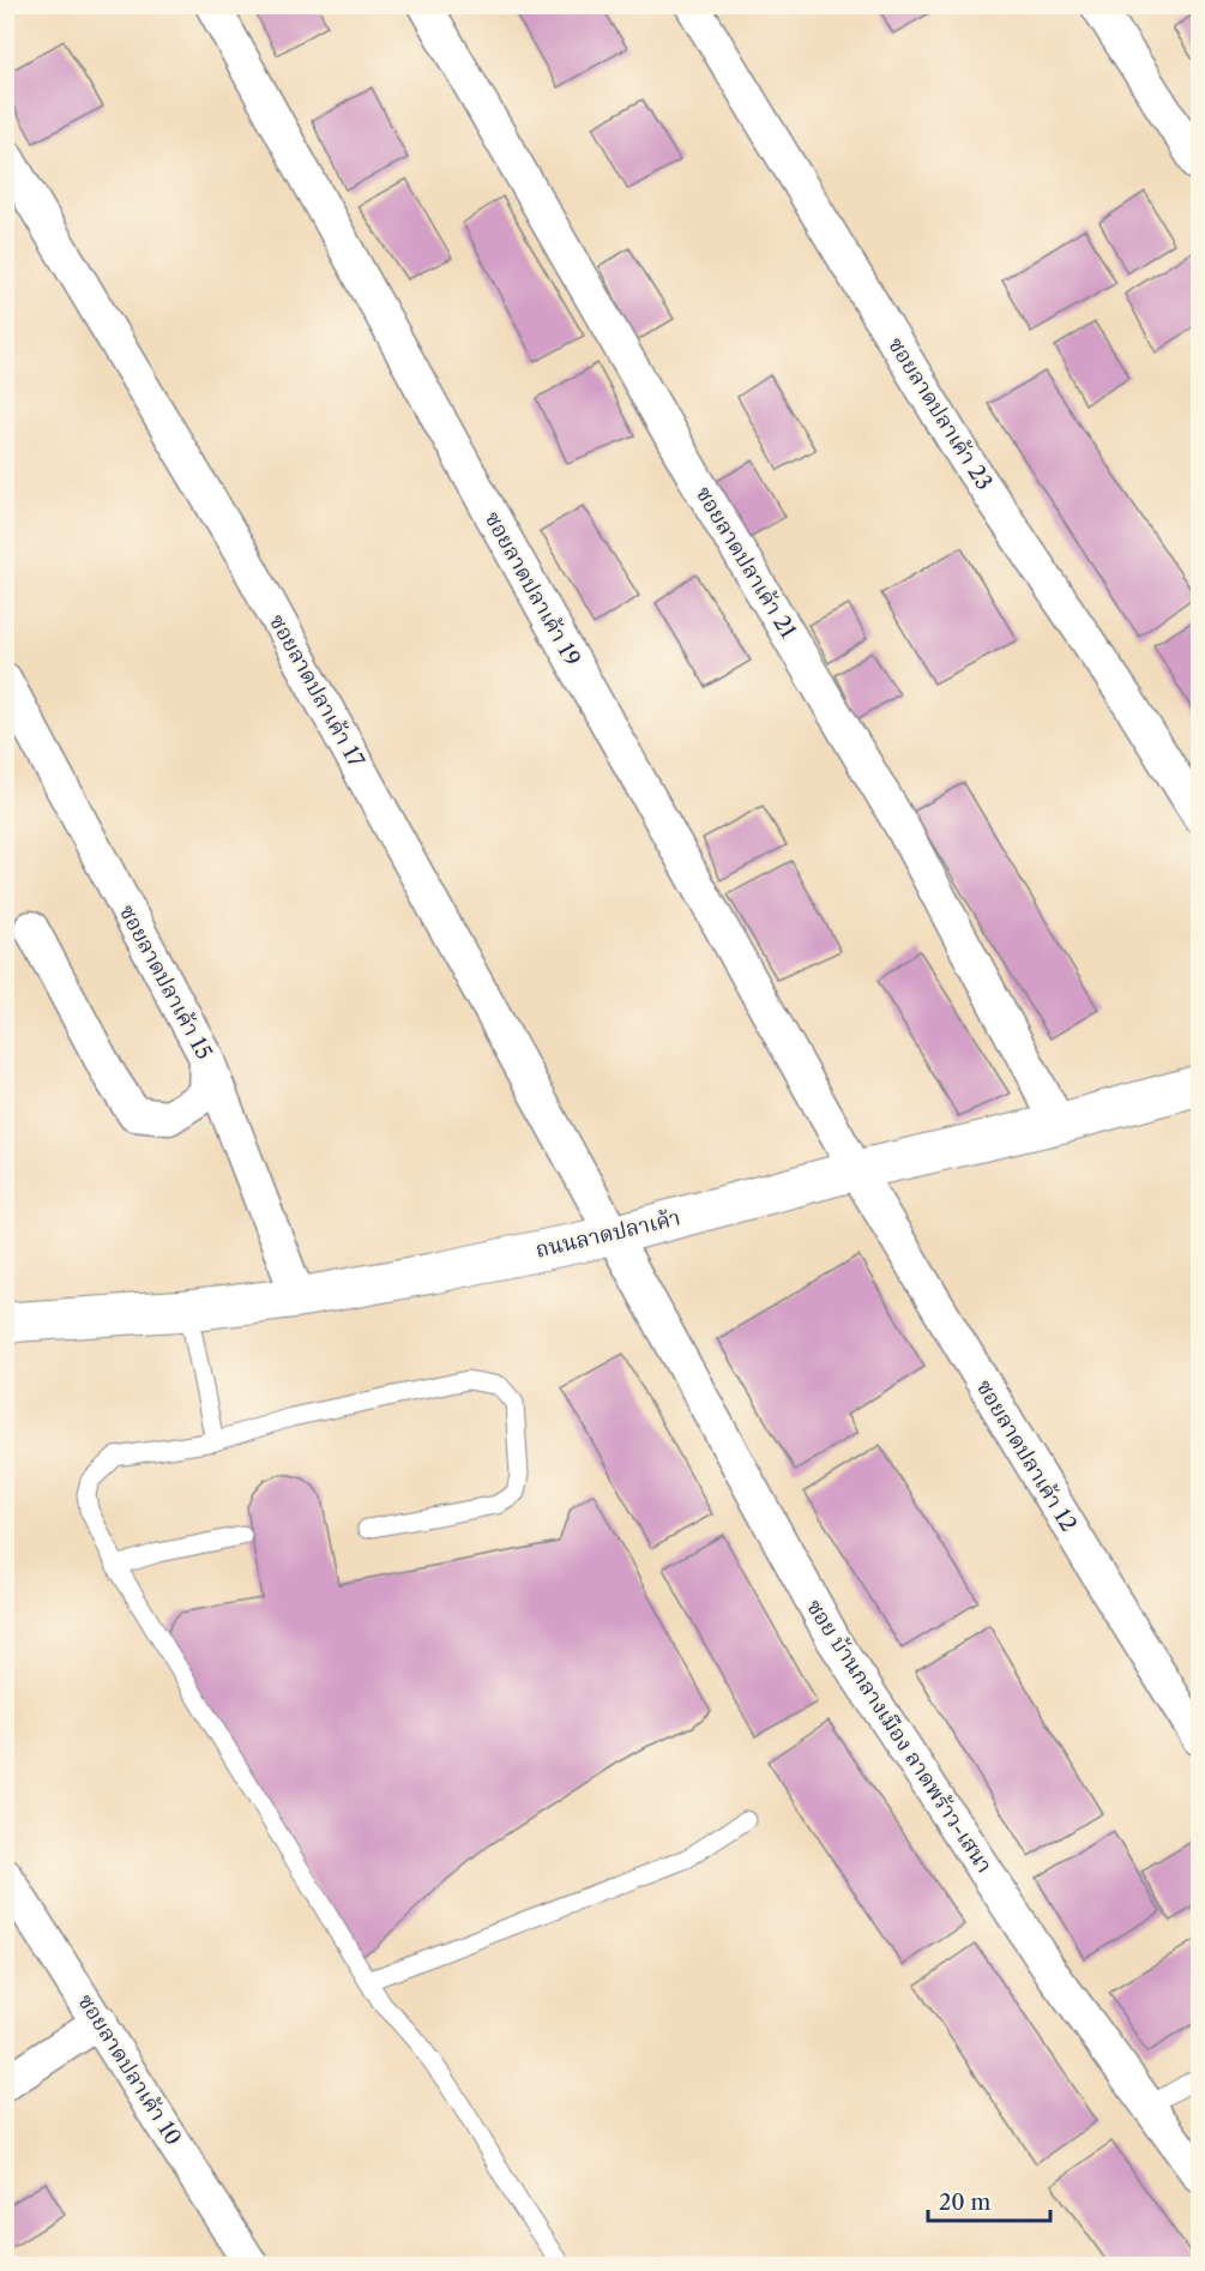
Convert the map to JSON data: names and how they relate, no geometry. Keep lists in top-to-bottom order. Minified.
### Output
{"streets":{"main road":["ถนนลาดปลาเค้า"],"street":["ซอยลาดปลาเค้า 23","ซอยลาดปลาเค้า 21","ซอยลาดปลาเค้า 19","ซอยลาดปลาเค้า 17","ซอยลาดปลาเค้า 15","ซอยลาดปลาเค้า 12","ซอย บ้านกลางเมือง ลาดพร้าว-เสนา","ซอยลาดปลาเค้า 10"]},"crossings":[["ซอยลาดปลาเค้า 21","ถนนลาดปลาเค้า"],["ซอยลาดปลาเค้า 19","ถนนลาดปลาเค้า"],["ซอยลาดปลาเค้า 19","ซอยลาดปลาเค้า 12"],["ซอยลาดปลาเค้า 17","ถนนลาดปลาเค้า"],["ซอยลาดปลาเค้า 17","ซอย บ้านกลางเมือง ลาดพร้าว-เสนา"],["ซอยลาดปลาเค้า 15","ถนนลาดปลาเค้า"],["ถนนลาดปลาเค้า","ซอยลาดปลาเค้า 12"],["ถนนลาดปลาเค้า","ซอย บ้านกลางเมือง ลาดพร้าว-เสนา"]],"scale_bar":"20 m"}
